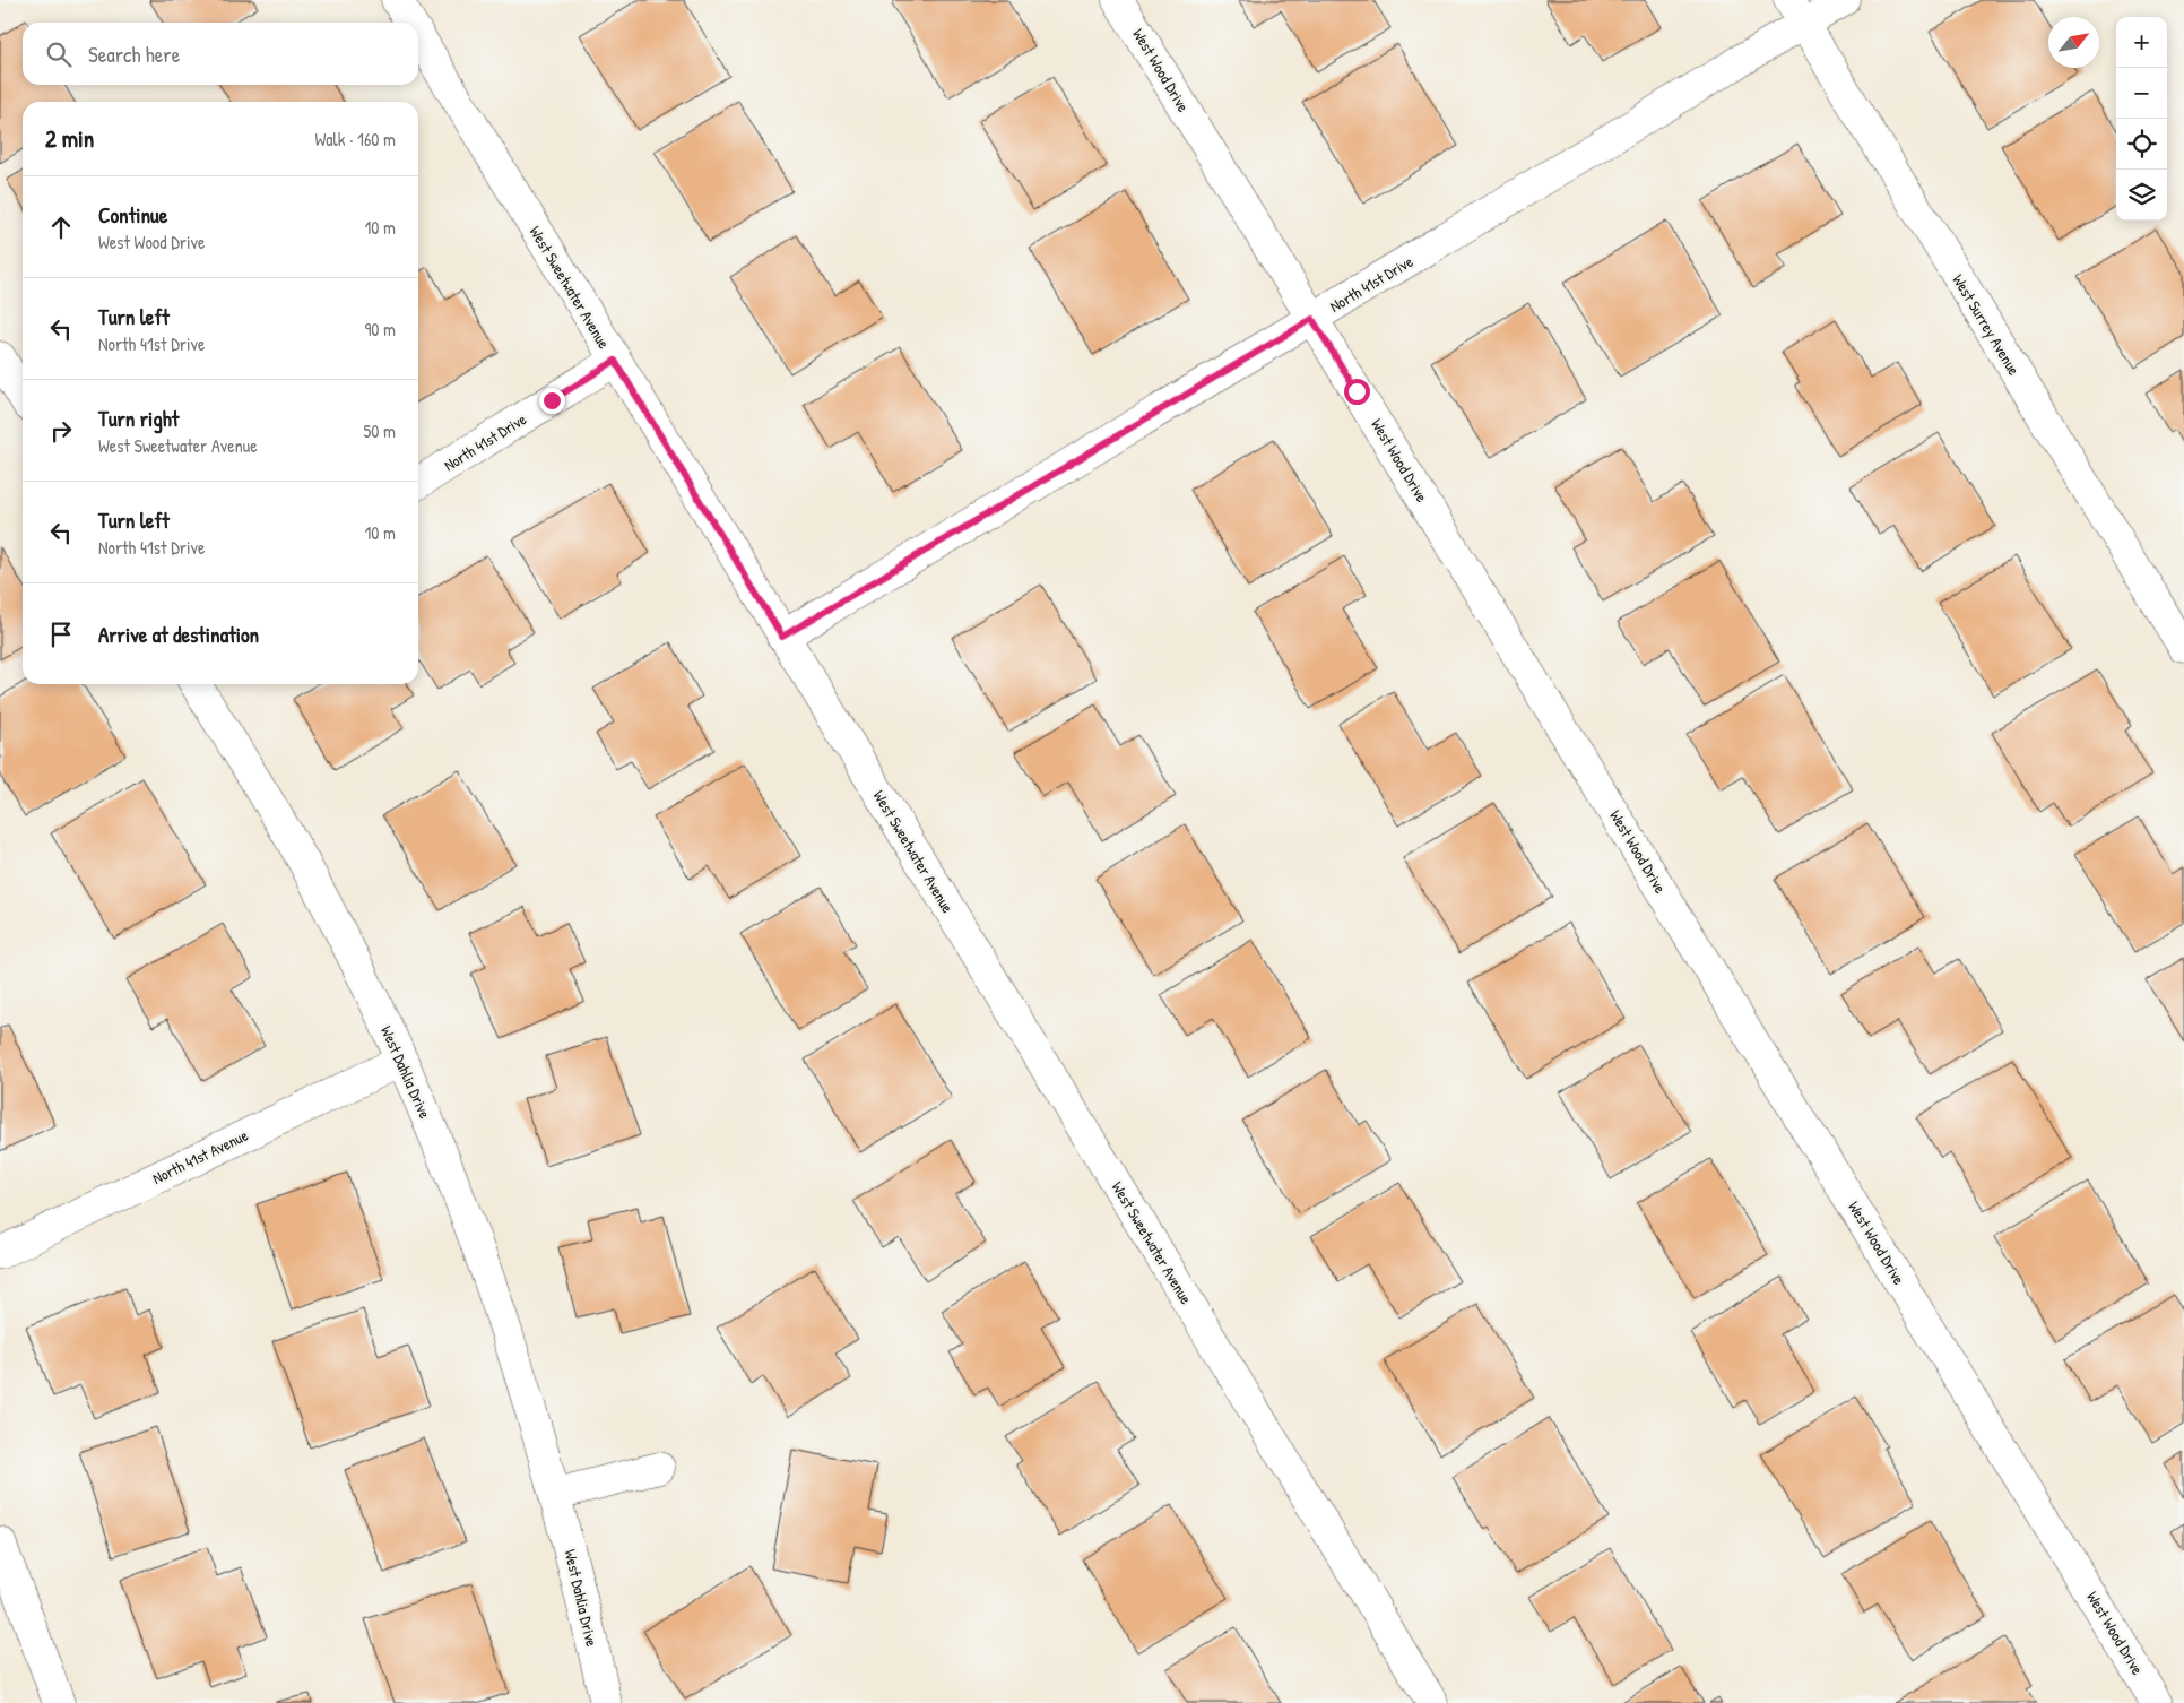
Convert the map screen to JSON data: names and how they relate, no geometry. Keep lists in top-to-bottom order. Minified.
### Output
{"streets":{"street":["West Wood Drive","North 41st Drive","West Sweetwater Avenue","West Surrey Avenue","West Dahlia Drive","North 41st Avenue"]},"crossings":[["West Wood Drive","North 41st Drive"],["North 41st Drive","West Sweetwater Avenue"],["North 41st Drive","West Surrey Avenue"],["West Dahlia Drive","North 41st Avenue"]],"north":"top right","page":{"map_buttons":["+","−"],"search":"Search here","heading":["2 min","Walk · 160 m"],"list":[["Continue","West Wood Drive","10 m"],["Turn left","North 41st Drive","90 m"],["Turn right","West Sweetwater Avenue","50 m"],["Turn left","North 41st Drive","10 m"],"Arrive at destination"]}}
